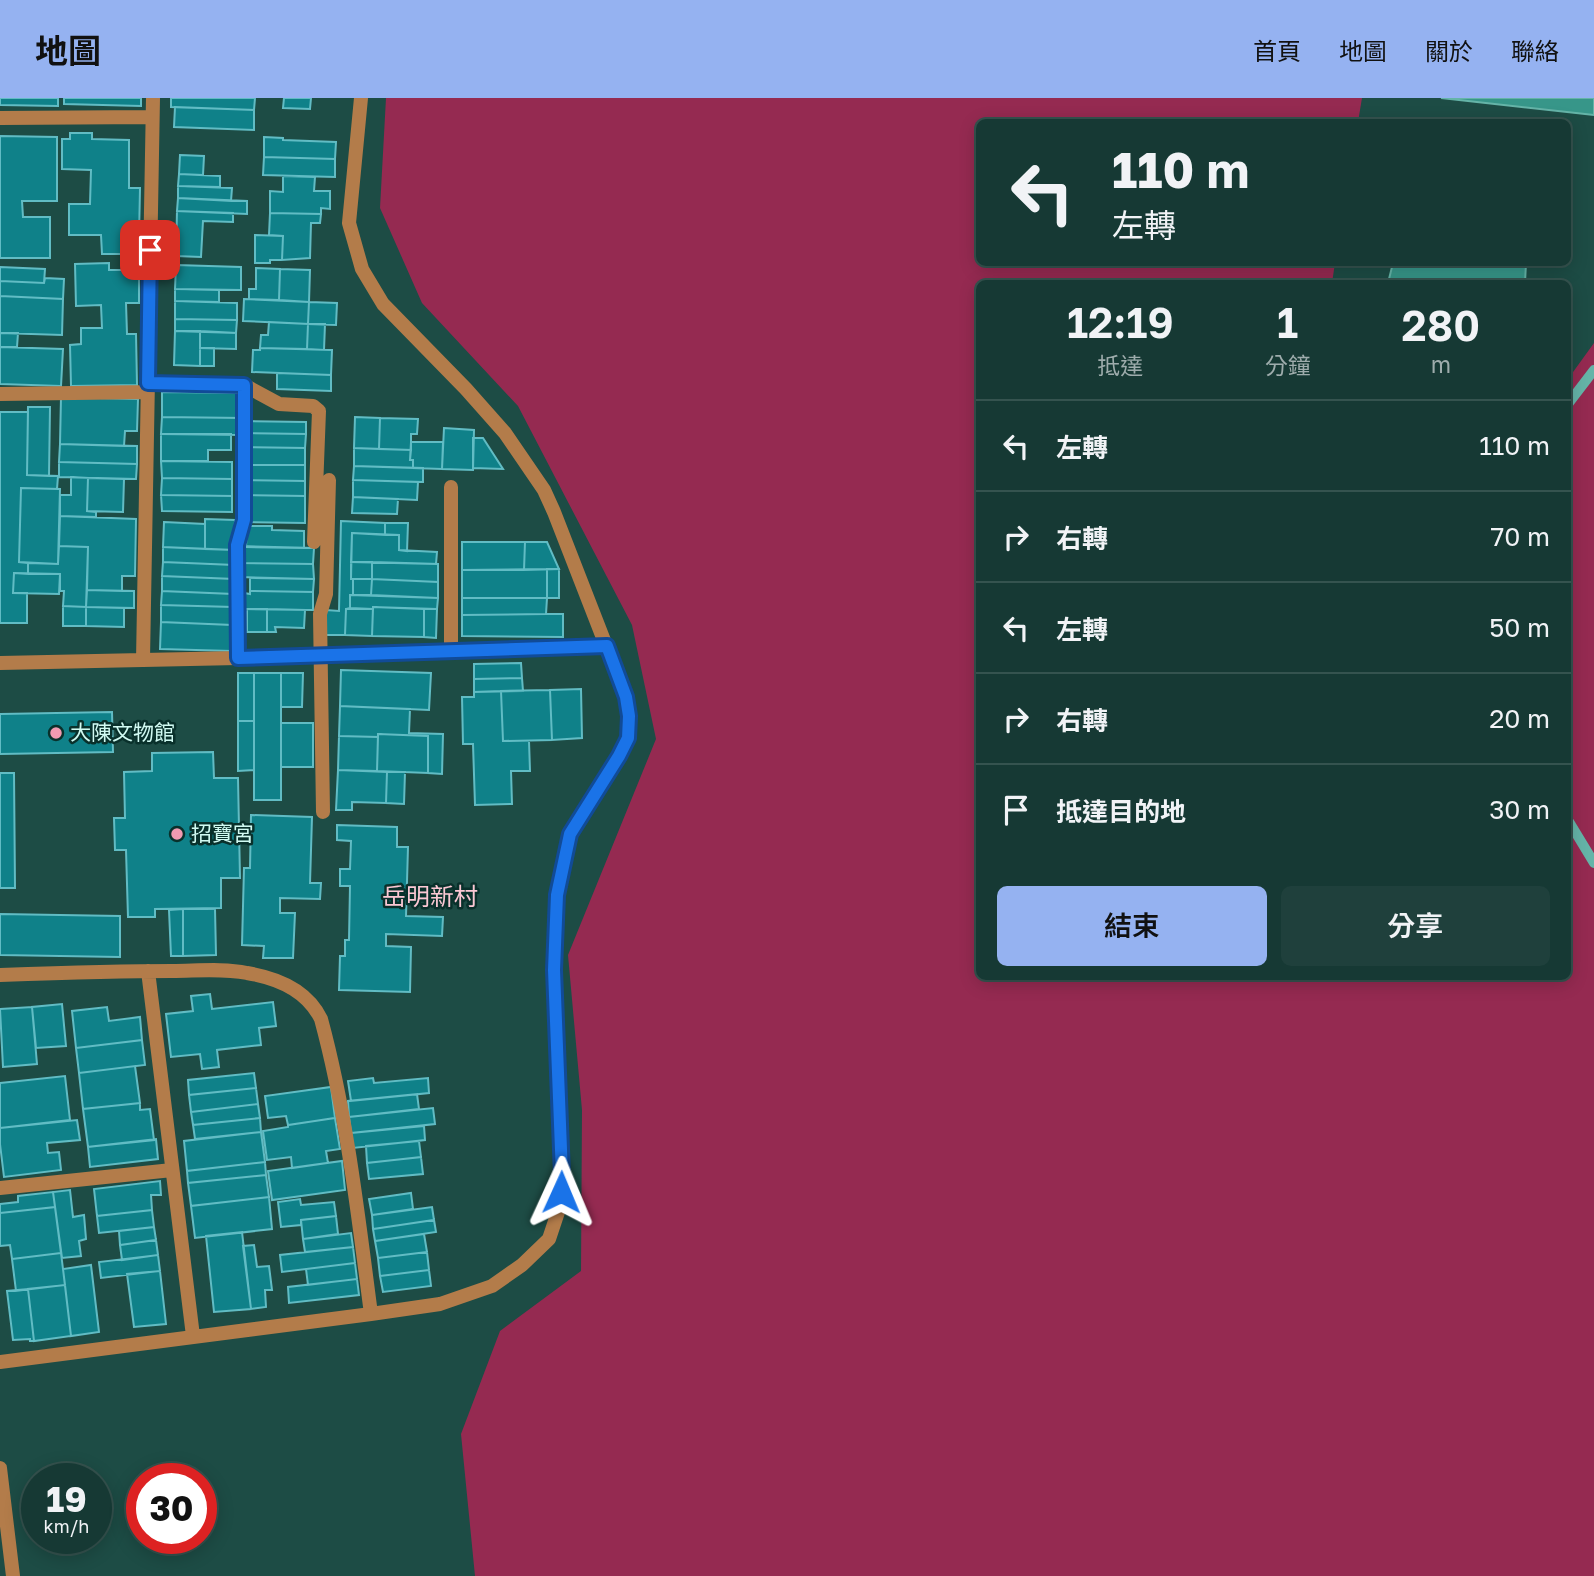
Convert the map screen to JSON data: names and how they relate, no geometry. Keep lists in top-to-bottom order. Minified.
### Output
{"districts":["岳明新村"],"places":["大陳文物館","招寶宮"],"page":{"header":"地圖","nav":["首頁","地圖","關於","聯絡"],"turn":["110 m","左轉"],"eta":["12:19","抵達","1","分鐘","280","m"],"list":[{"name":"左轉","value":"110 m"},{"name":"右轉","value":"70 m"},{"name":"左轉","value":"50 m"},{"name":"右轉","value":"20 m"},{"name":"抵達目的地","value":"30 m"}],"buttons":["結束","分享"],"speed":"19 km/h","limit":"30"}}
